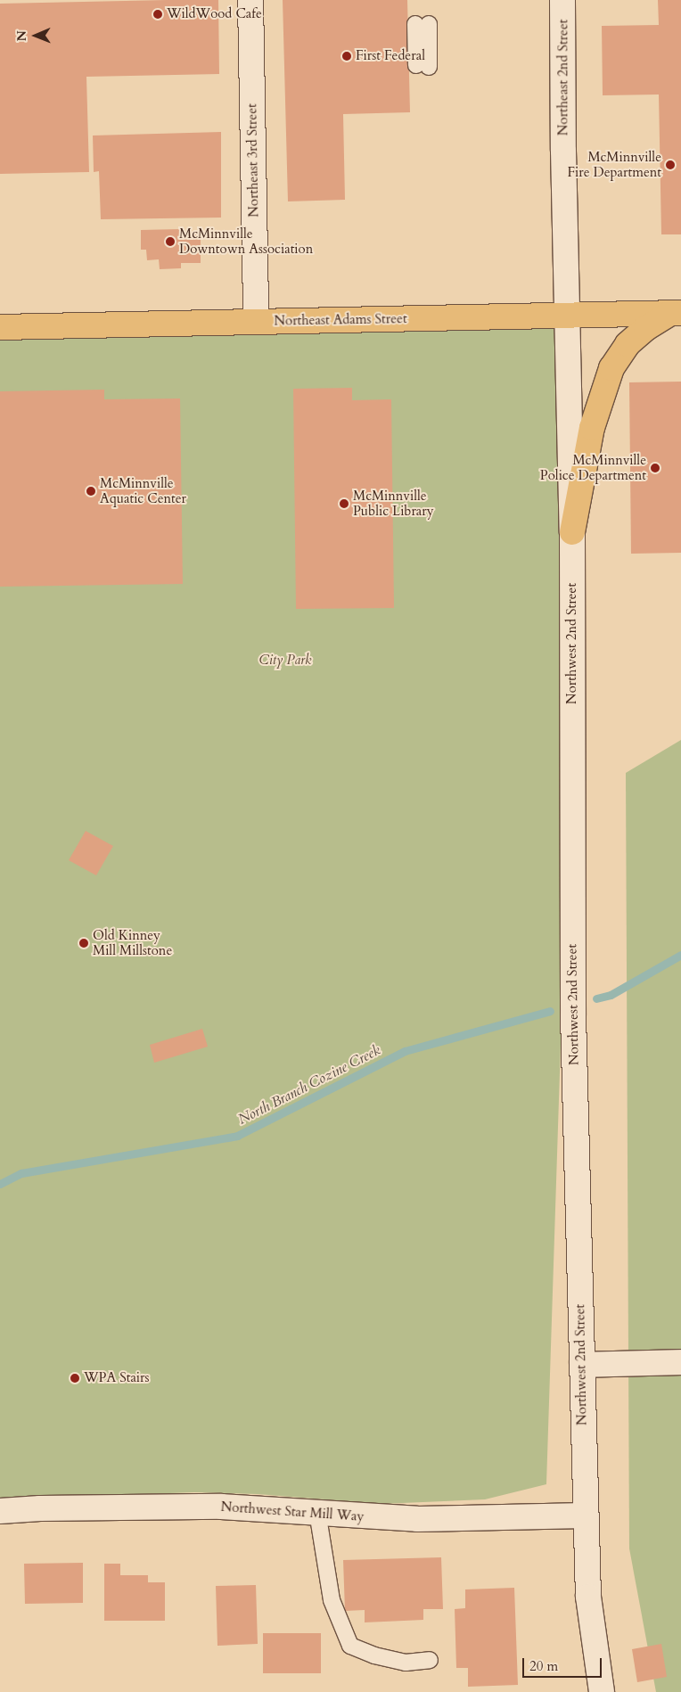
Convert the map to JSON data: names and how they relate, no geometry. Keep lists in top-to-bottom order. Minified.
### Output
{"streets":{"highway":["Northeast Adams Street"],"main road":["Northeast 2nd Street","Northeast 3rd Street","Northwest 2nd Street","Northwest Star Mill Way"]},"crossings":[["Northeast 2nd Street","Northeast Adams Street"],["Northeast 2nd Street","Northwest 2nd Street"],["Northeast 3rd Street","Northeast Adams Street"],["Northeast Adams Street","Northwest 2nd Street"],["Northwest 2nd Street","Northwest Star Mill Way"]],"water":["North Branch Cozine Creek"],"parks":["City Park"],"places":["WildWood Cafe","First Federal","McMinnville Fire Department","McMinnville Downtown Association","McMinnville Police Department","McMinnville Aquatic Center","McMinnville Public Library","Old Kinney Mill Millstone","WPA Stairs"],"scale_bar":"20 m","north":"left"}
